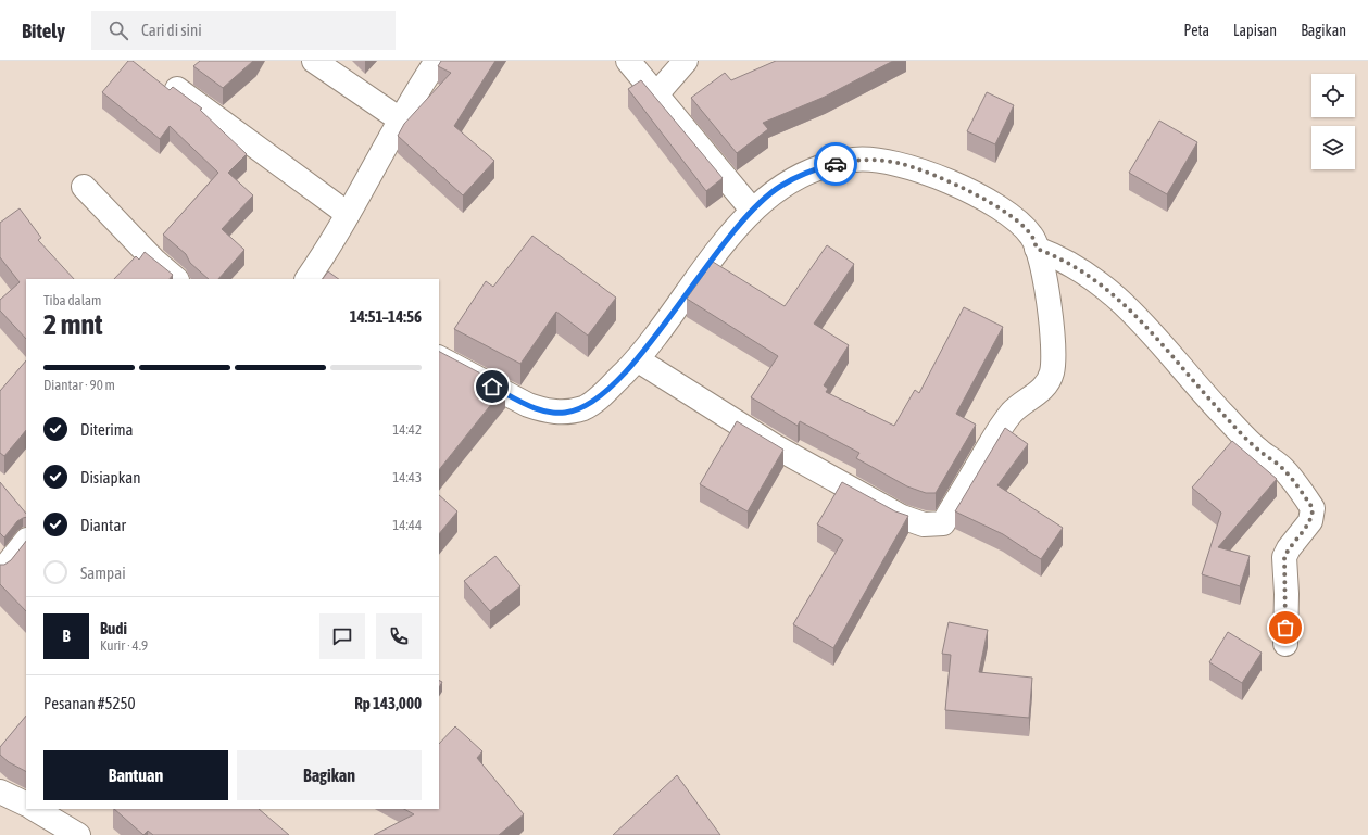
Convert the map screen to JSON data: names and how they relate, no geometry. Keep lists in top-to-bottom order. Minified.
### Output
{"page":{"header":"Bitely","search":"Cari di sini","nav":["Peta","Lapisan","Bagikan"],"heading":["2 mnt","Tiba dalam","14:51–14:56"],"panel":["Budi","Kurir · 4.9","Pesanan #5250","Rp 143,000"],"bar":"Diantar · 90 m","list":[["Diterima","14:42"],["Disiapkan","14:43"],["Diantar","14:44"],"Sampai"],"round":"B","buttons":["Bantuan","Bagikan"]}}
